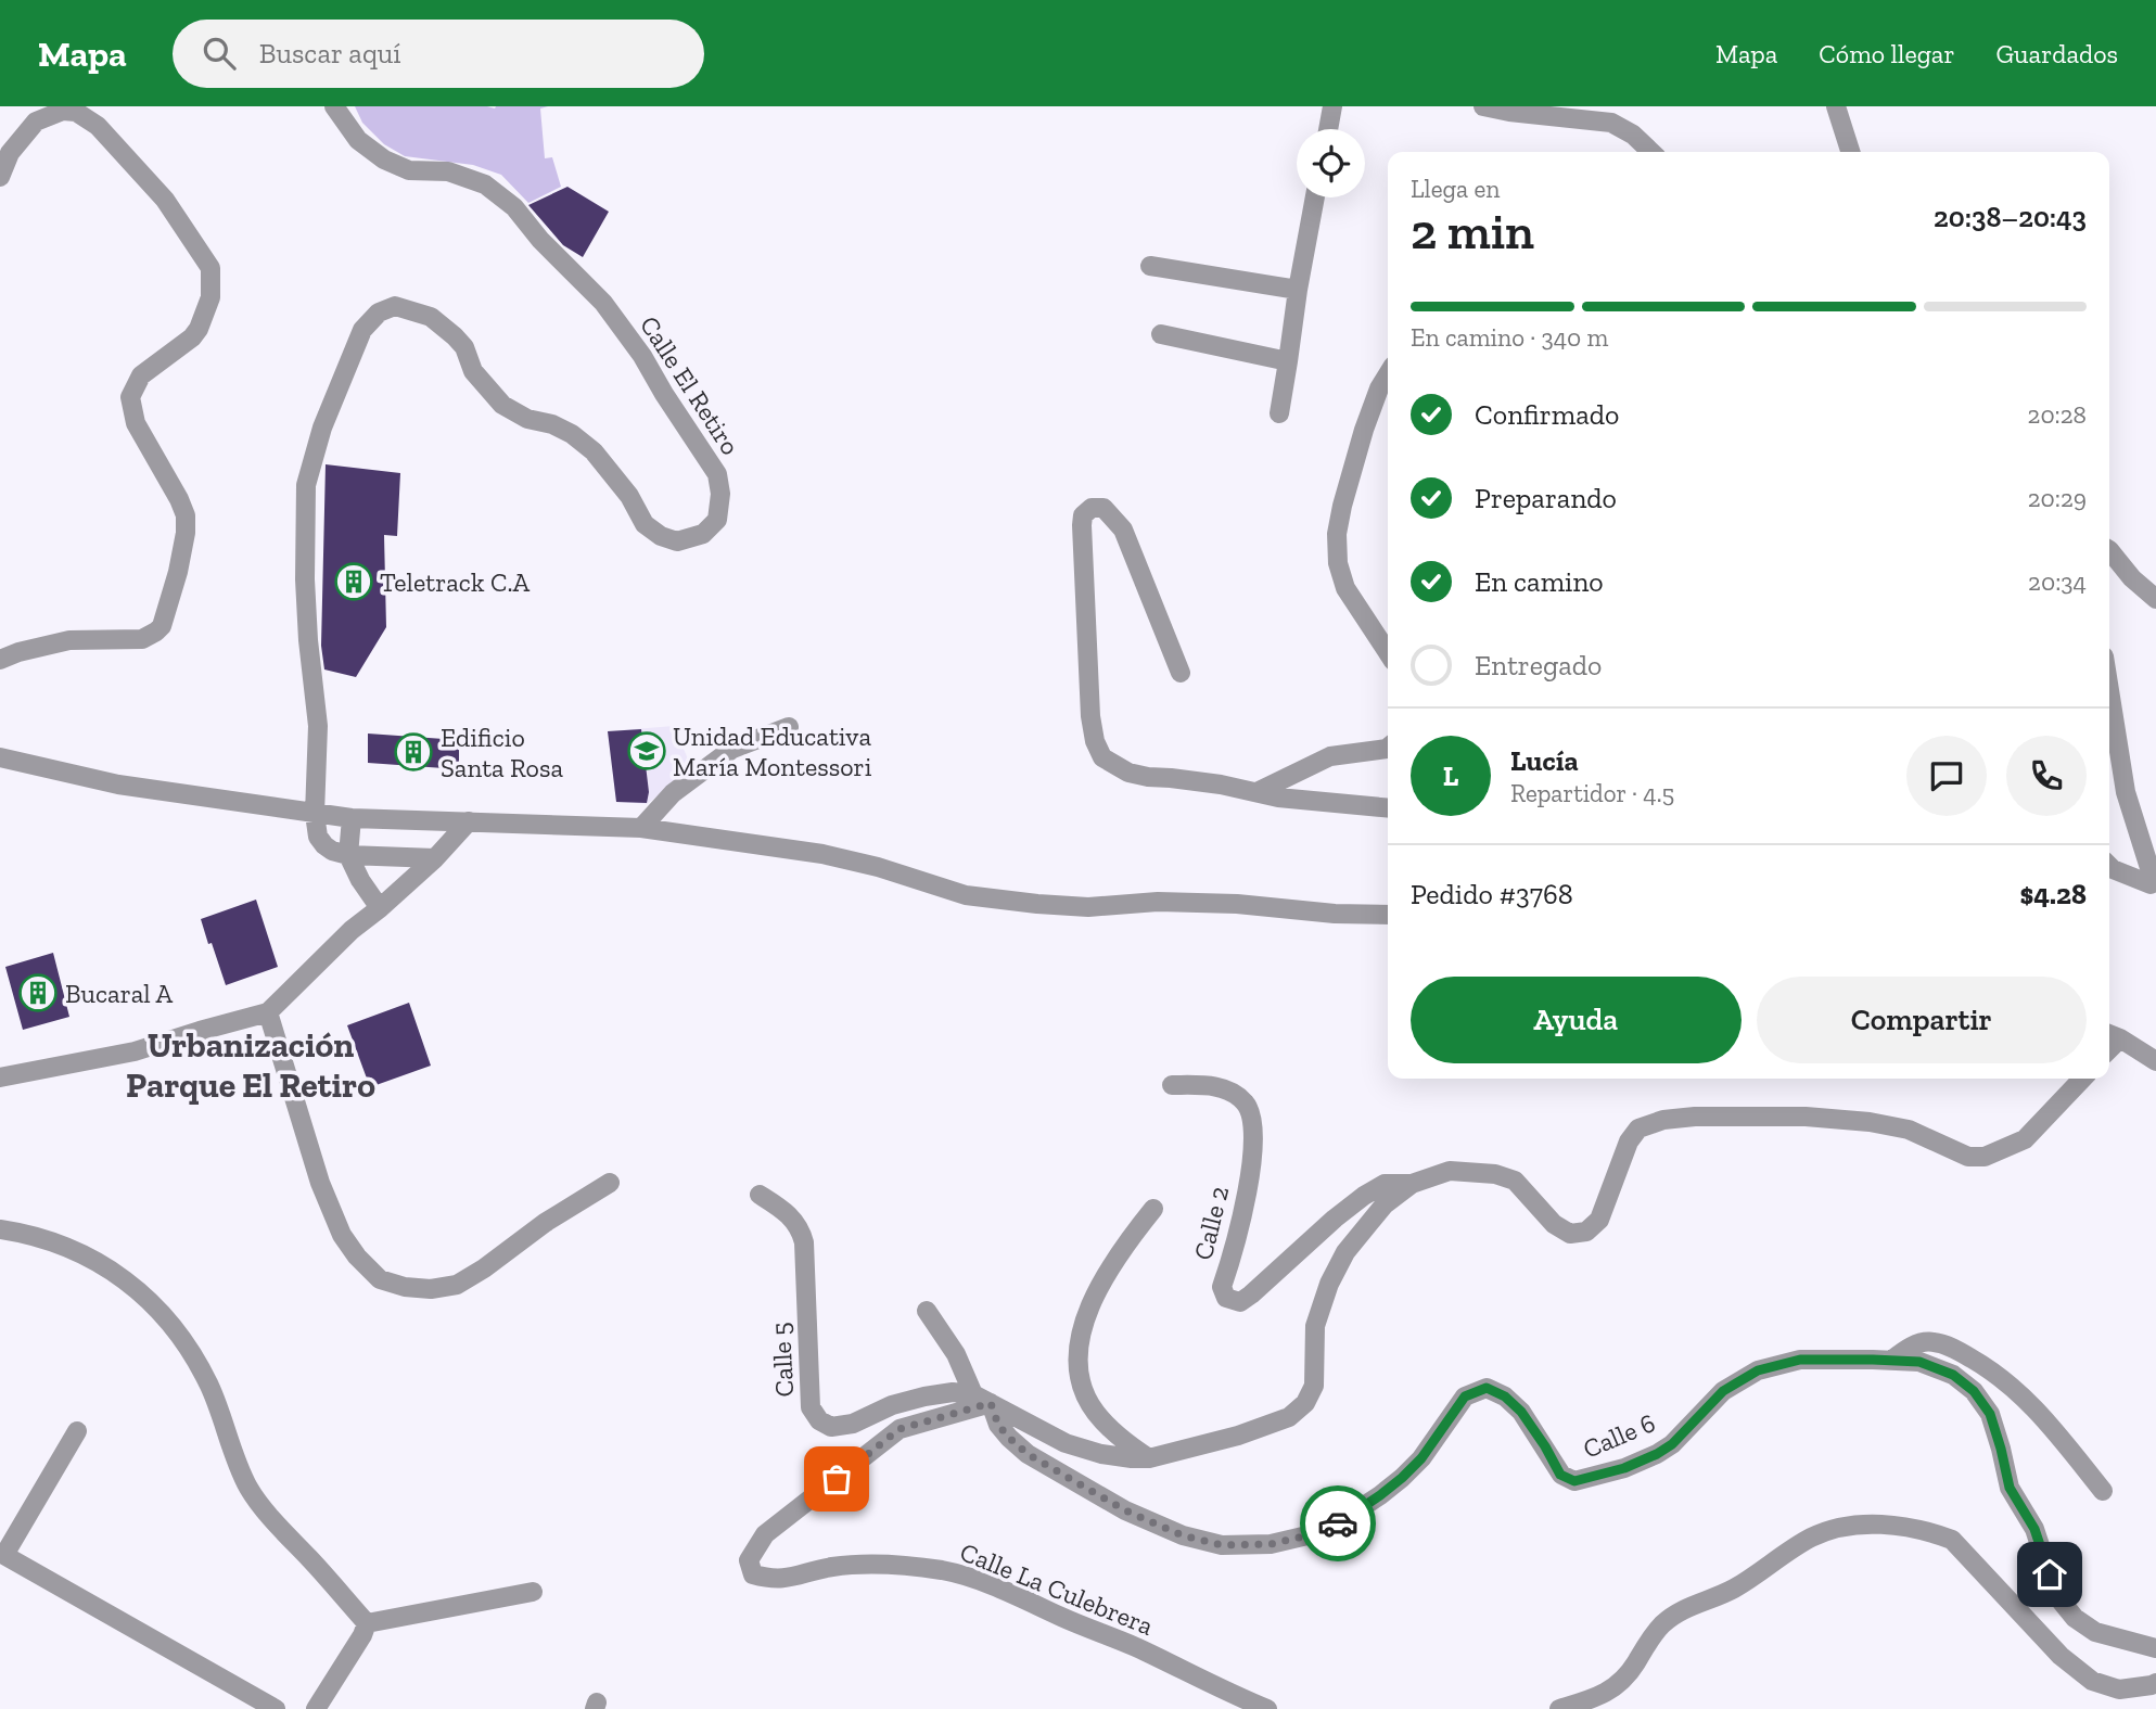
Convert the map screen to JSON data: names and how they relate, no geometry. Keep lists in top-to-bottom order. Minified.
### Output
{"streets":{"street":["Calle El Retiro","Calle 2","Calle 5","Calle 6","Calle La Culebrera"]},"crossings":[["Calle 5","Calle 6"],["Calle 5","Calle La Culebrera"],["Calle 6","Calle La Culebrera"]],"districts":["Urbanización Parque El Retiro"],"places":{"building":["Teletrack C.A","Edificio Santa Rosa","Bucaral A"],"school or university":["Unidad Educativa María Montessori"]},"page":{"header":"Mapa","search":"Buscar aquí","nav":["Mapa","Cómo llegar","Guardados"],"heading":["2 min","Llega en","20:38–20:43"],"panel":["Lucía","Repartidor · 4.5","Pedido #3768","$4.28"],"bar":"En camino · 340 m","list":[["Confirmado","20:28"],["Preparando","20:29"],["En camino","20:34"],"Entregado"],"round":"L","buttons":["Ayuda","Compartir"]}}
